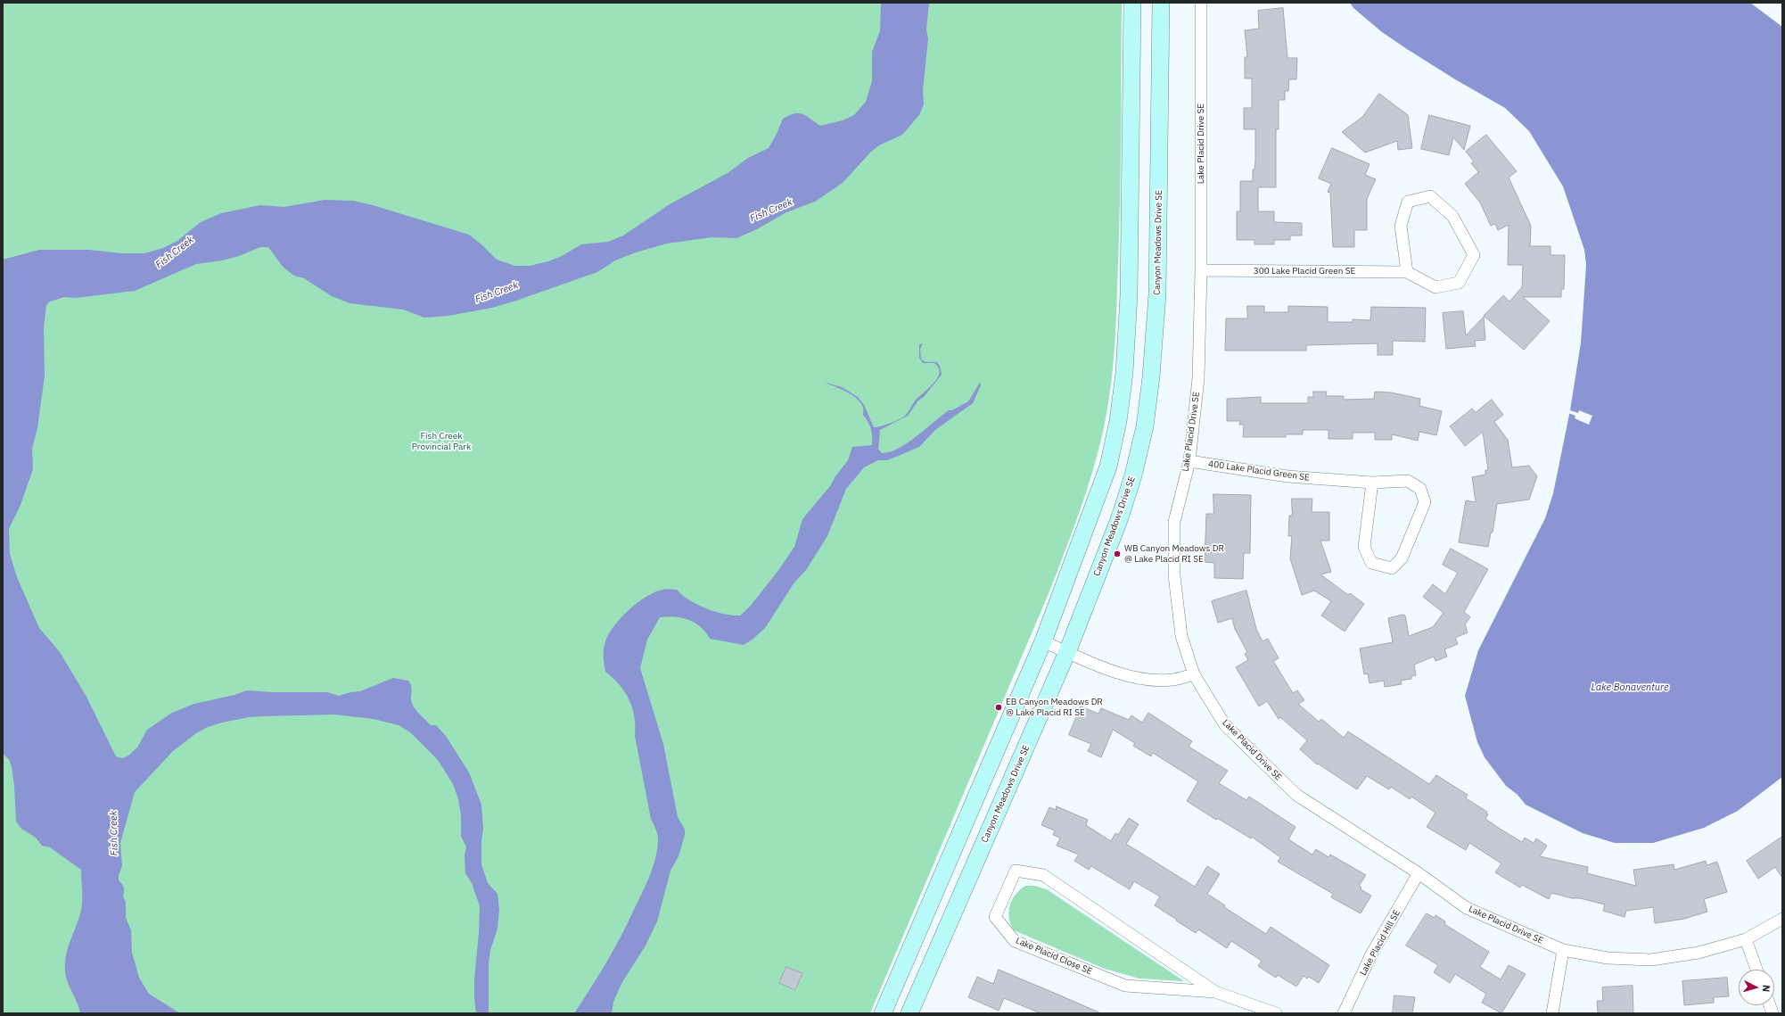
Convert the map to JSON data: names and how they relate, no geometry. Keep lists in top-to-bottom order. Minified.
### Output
{"streets":{"main road":["Canyon Meadows Drive SE"],"street":["Lake Placid Drive SE","300 Lake Placid Green SE","400 Lake Placid Green SE","Lake Placid Hill SE","Lake Placid Close SE"]},"crossings":[["Lake Placid Drive SE","300 Lake Placid Green SE"],["Lake Placid Drive SE","400 Lake Placid Green SE"],["Lake Placid Drive SE","Lake Placid Hill SE"]],"water":["Fish Creek","Lake Bonaventure"],"parks":["Fish Creek Provincial Park"],"places":["WB Canyon Meadows DR @ Lake Placid RI SE","EB Canyon Meadows DR @ Lake Placid RI SE"],"north":"right"}
